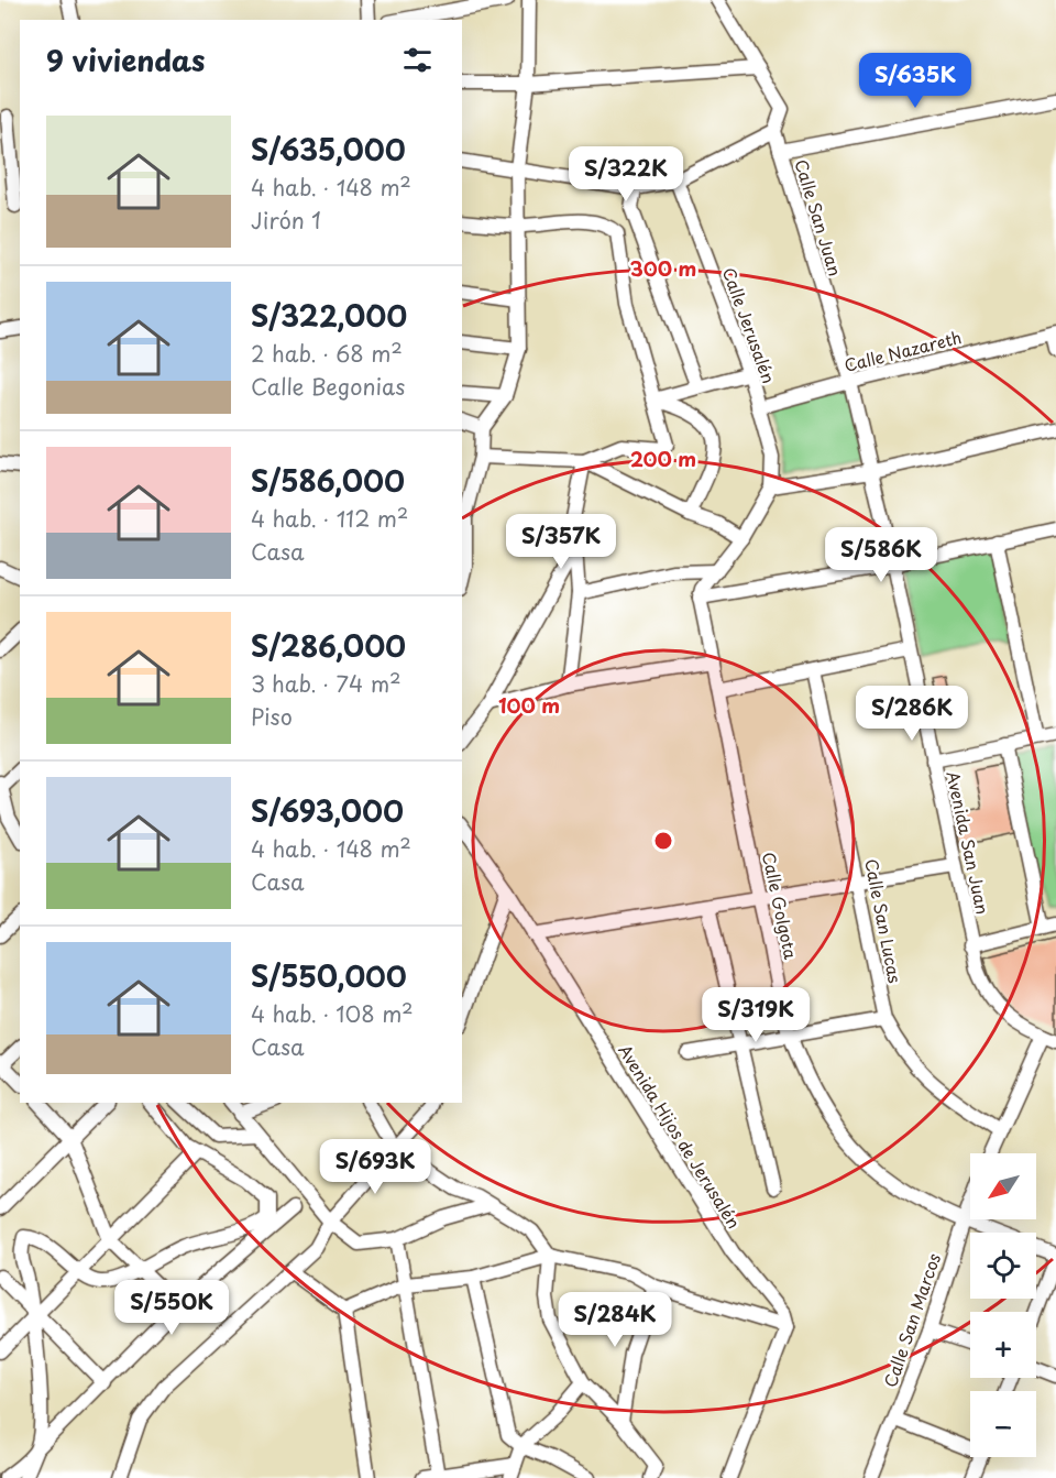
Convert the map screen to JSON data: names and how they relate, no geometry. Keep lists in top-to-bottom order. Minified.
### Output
{"streets":{"street":["Calle San Juan","Calle Jerusalén","Calle Nazareth","Avenida San Juan","Calle Golgota","Calle San Lucas","Avenida Hijos de Jerusalén","Calle San Marcos"]},"crossings":[["Calle San Juan","Calle Nazareth"],["Calle San Juan","Avenida San Juan"],["Calle Jerusalén","Calle Nazareth"],["Calle Nazareth","Avenida San Juan"],["Calle Golgota","Calle San Marcos"]],"north":"bottom left","page":{"heading":"9 viviendas","price":["S/635K","S/322K","S/357K","S/586K","S/286K","S/319K","S/693K","S/550K","S/284K"],"list":[{"name":"S/635,000","note":"4 hab. · 148 m² · Jirón 1"},{"name":"S/322,000","note":"2 hab. · 68 m² · Calle Begonias"},{"name":"S/586,000","note":"4 hab. · 112 m² · Casa"},{"name":"S/286,000","note":"3 hab. · 74 m² · Piso"},{"name":"S/693,000","note":"4 hab. · 148 m² · Casa"},{"name":"S/550,000","note":"4 hab. · 108 m² · Casa"}],"map_buttons":["+","−"]},"rings":["300 m","200 m","100 m"]}
